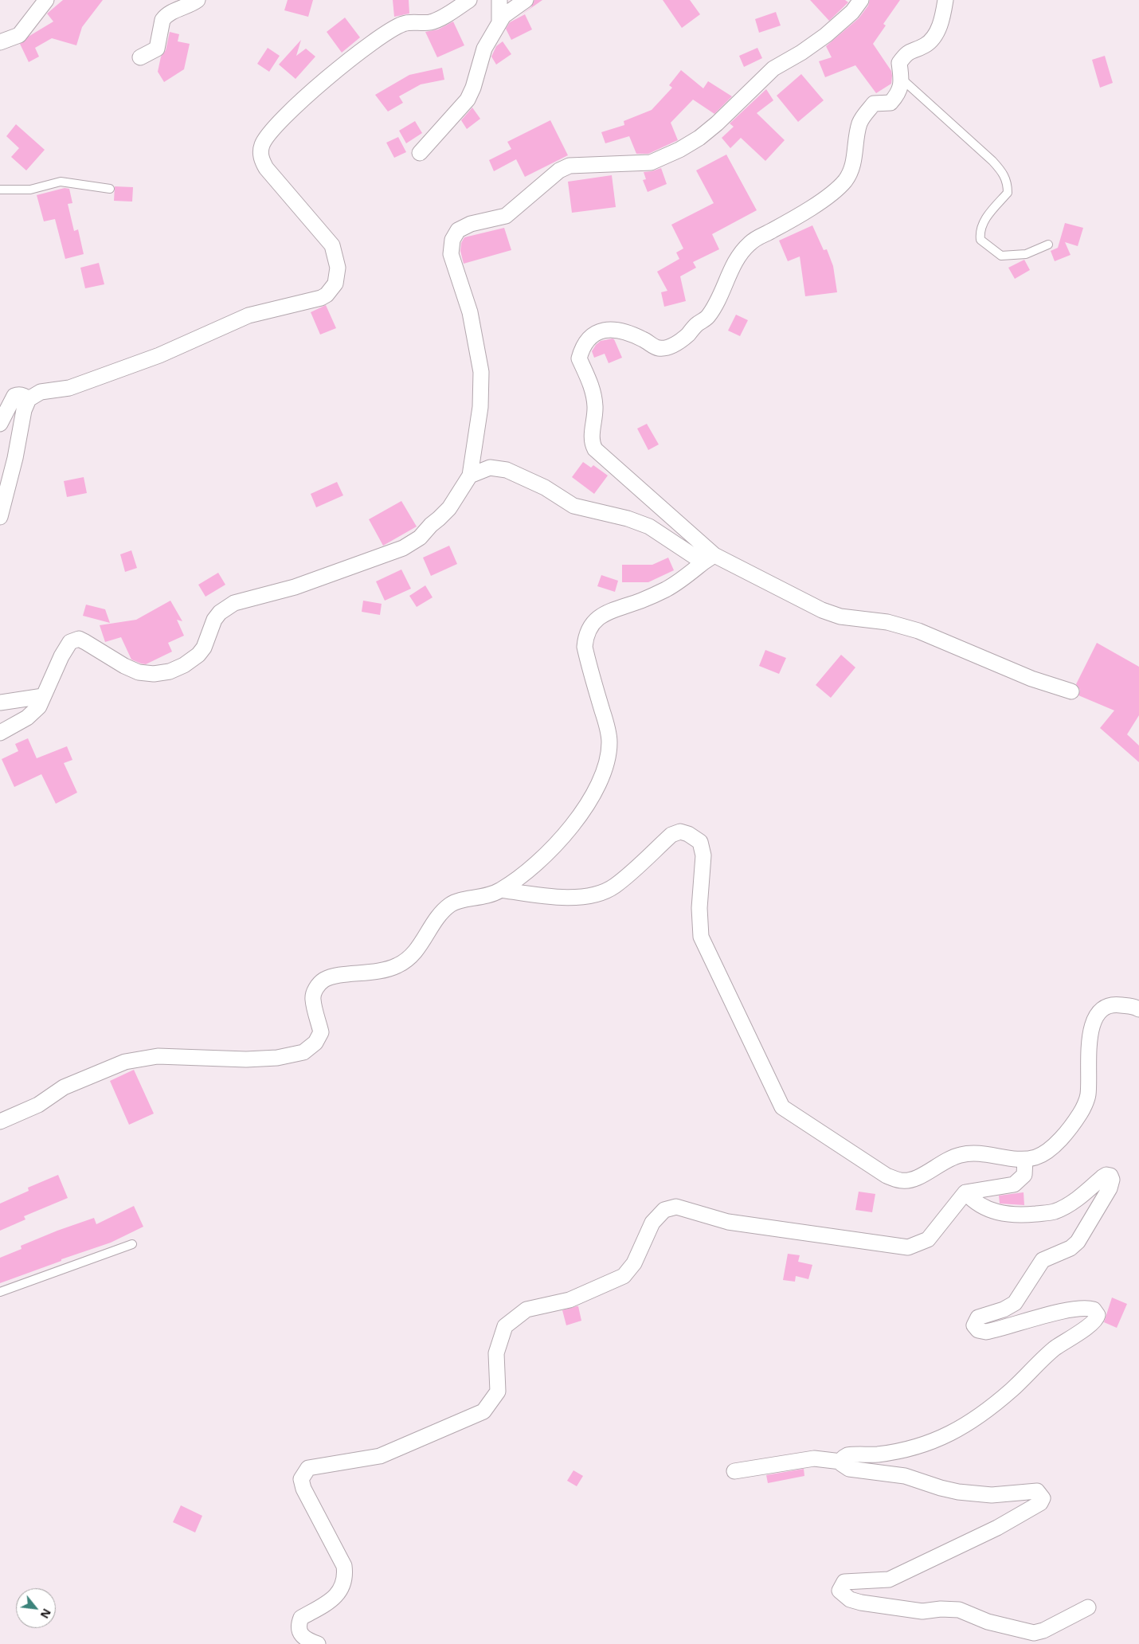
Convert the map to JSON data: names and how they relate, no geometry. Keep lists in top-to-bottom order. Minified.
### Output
{"north":"bottom right"}
